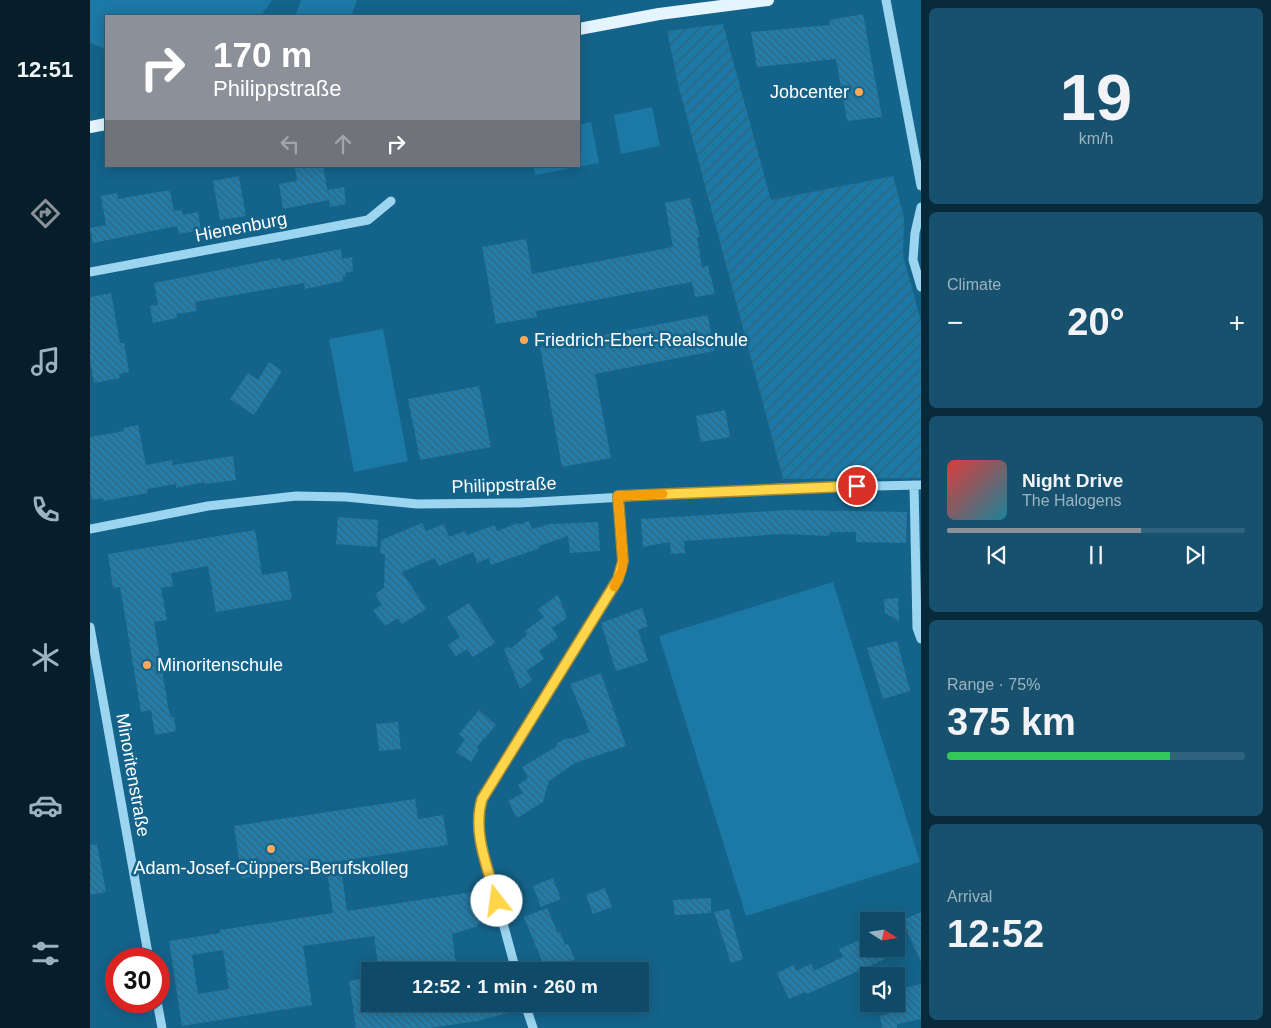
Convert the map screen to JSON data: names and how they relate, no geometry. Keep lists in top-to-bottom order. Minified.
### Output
{"streets":{"street":["Hienenburg","Philippstraße","Minoritenstraße"]},"places":["Jobcenter","Friedrich-Ebert-Realschule","Minoritenschule","Adam-Josef-Cüppers-Berufskolleg"],"north":"right","page":{"tabs":"12:51","tile":[["19","km/h"],"Climate",["Range · 75%","375 km"],["Arrival","12:52"]],"turn":["170 m","Philippstraße"],"heat":["−","20°","+"],"song":["Night Drive","The Halogens"],"limit":"30","trip":"12:52 · 1 min · 260 m"}}
